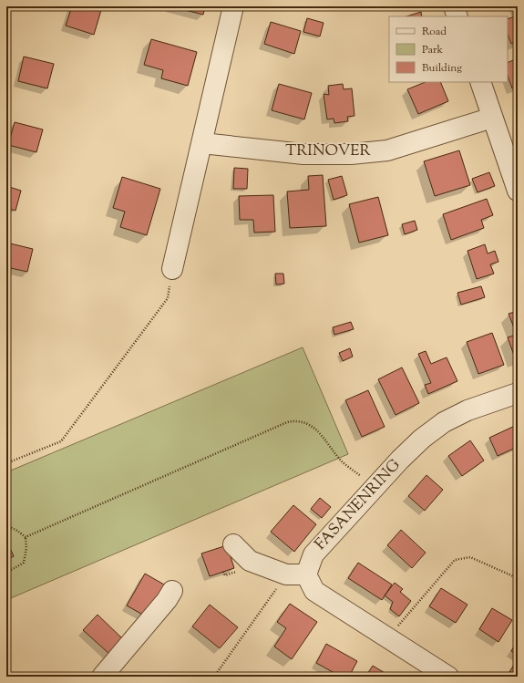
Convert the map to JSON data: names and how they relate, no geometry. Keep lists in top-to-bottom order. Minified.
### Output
{"streets":{"street":["TRINOVER","FASANENRING"]},"legend":["Road","Park","Building"]}
